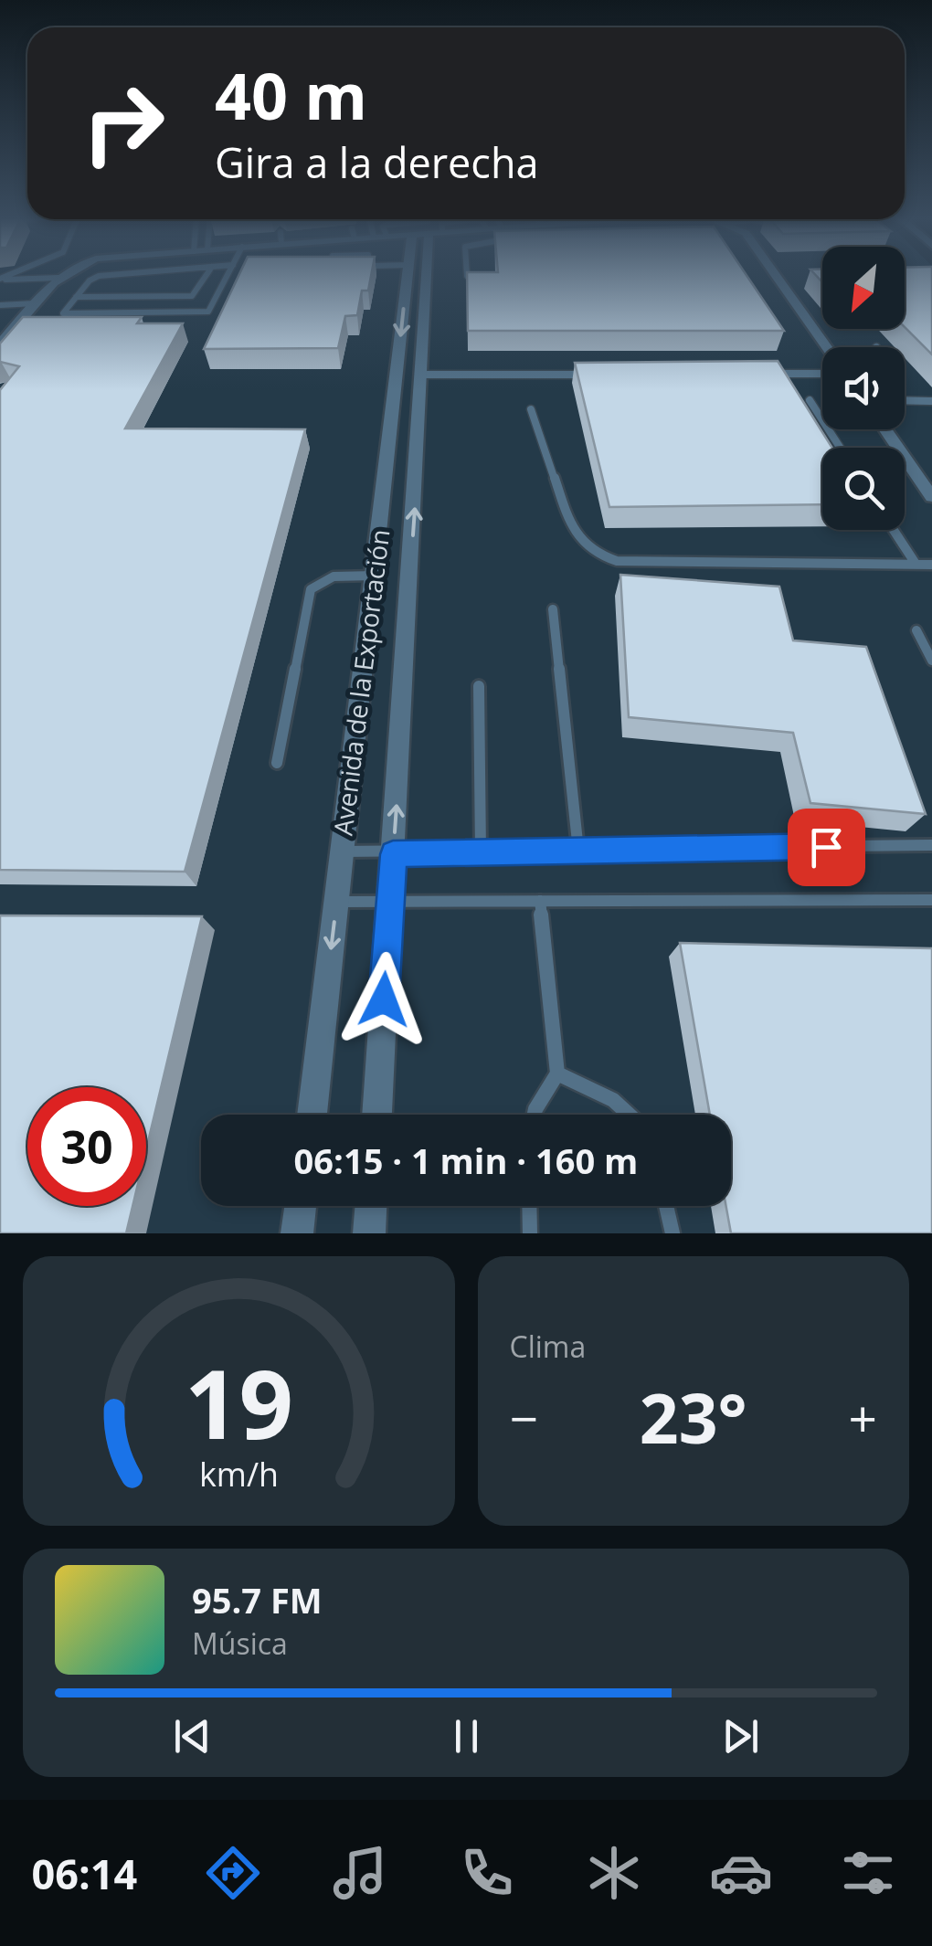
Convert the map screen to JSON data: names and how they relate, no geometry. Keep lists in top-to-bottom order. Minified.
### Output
{"streets":{"street":["Avenida de la Exportación"]},"north":"bottom left","page":{"turn":["40 m","Gira a la derecha"],"limit":"30","trip":"06:15 · 1 min · 160 m","tile":"Clima","heat":["−","23°","+"],"song":["95.7 FM","Música"],"tabs":"06:14","gauge":["19","km/h"]}}
